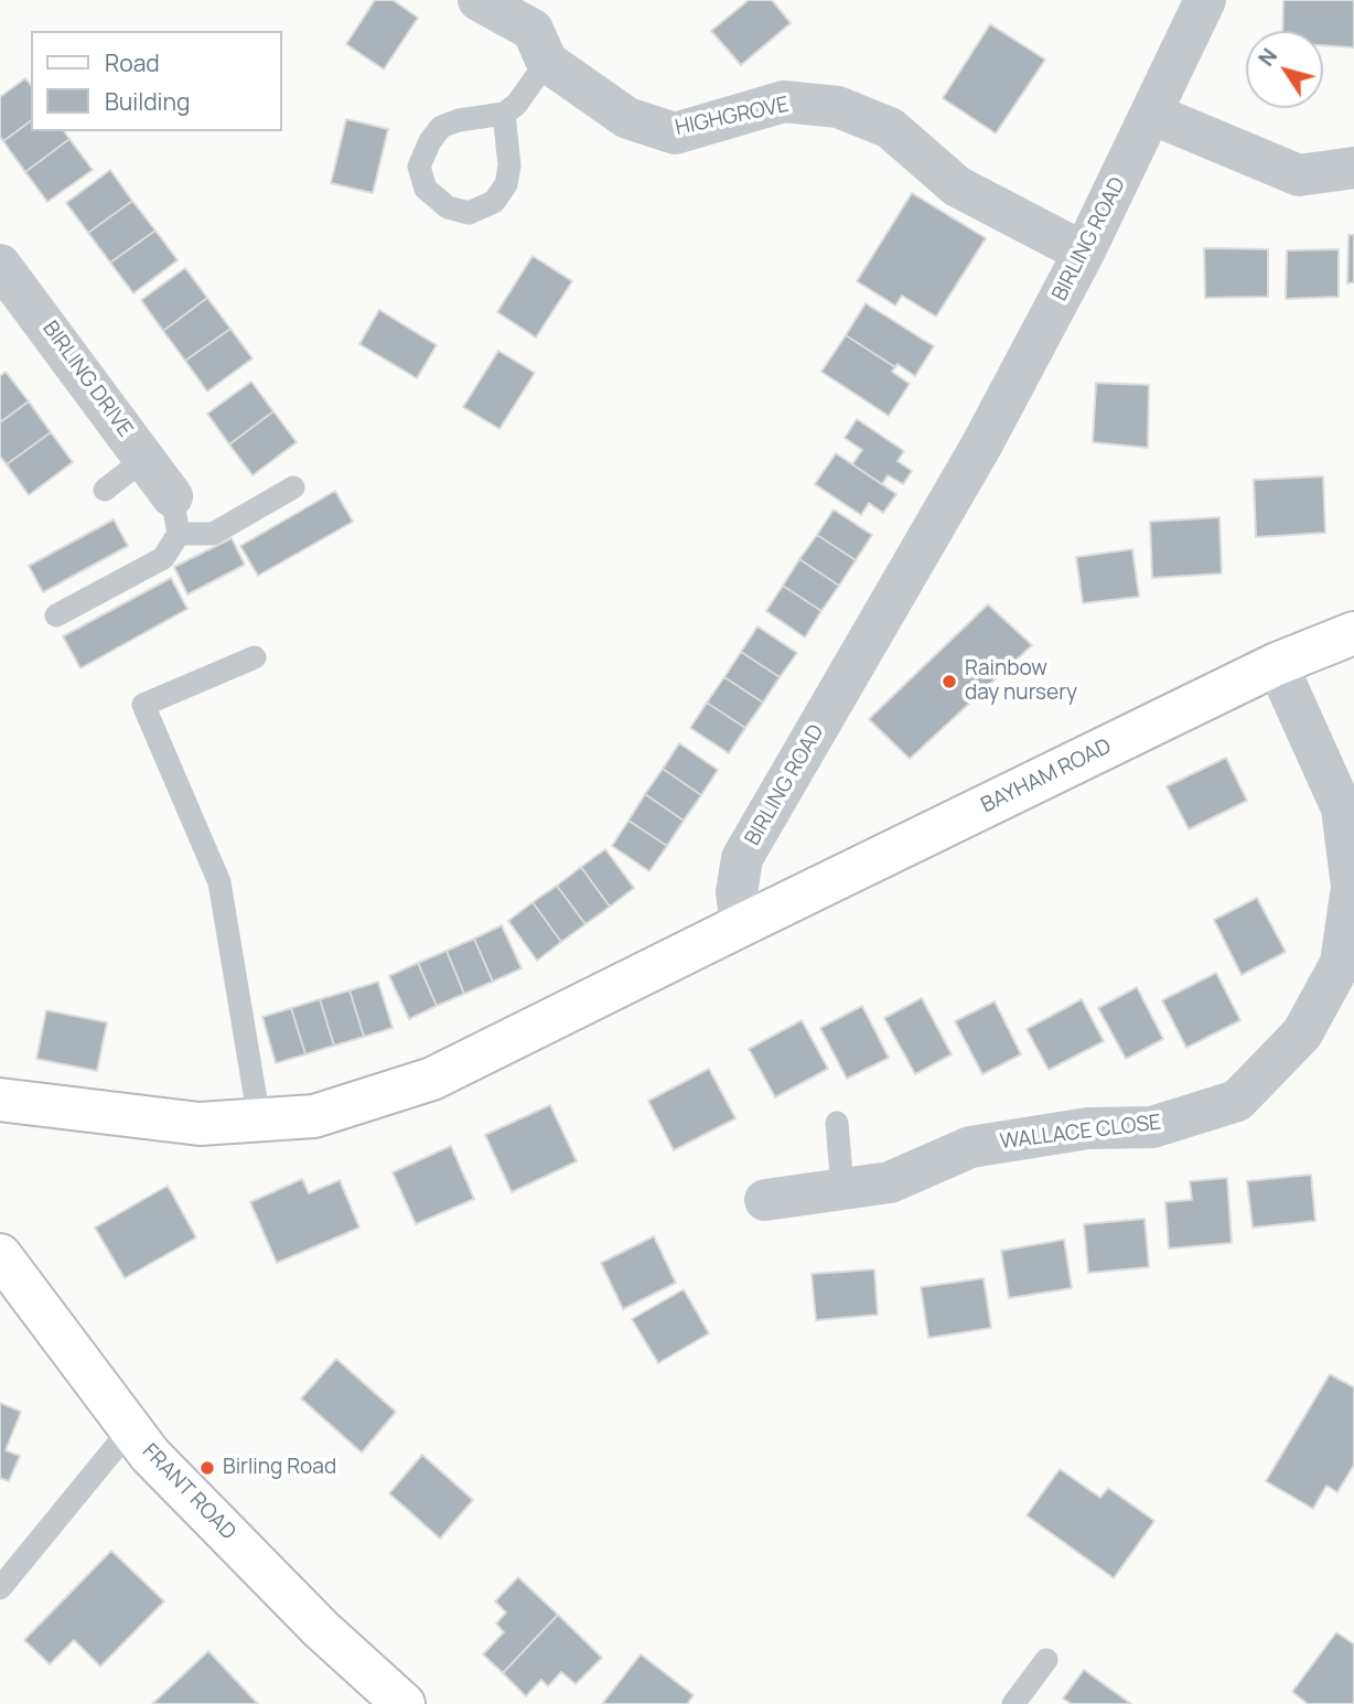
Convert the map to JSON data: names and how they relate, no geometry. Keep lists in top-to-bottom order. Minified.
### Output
{"streets":{"main road":["BAYHAM ROAD","FRANT ROAD"],"street":["HIGHGROVE","BIRLING ROAD","BIRLING DRIVE","WALLACE CLOSE"]},"crossings":[["HIGHGROVE","BIRLING ROAD"],["BIRLING ROAD","BAYHAM ROAD"],["BAYHAM ROAD","WALLACE CLOSE"]],"places":["Rainbow day nursery","Birling Road"],"legend":["Road","Building"],"north":"top left"}
